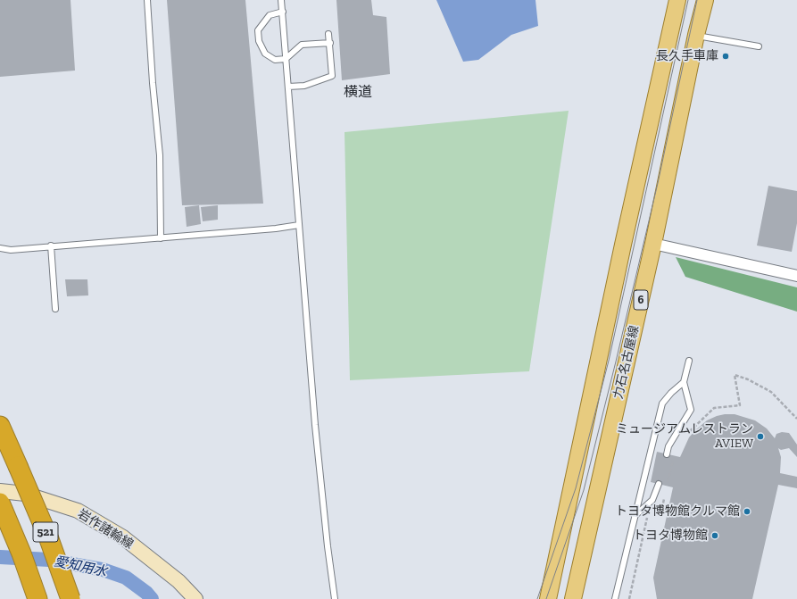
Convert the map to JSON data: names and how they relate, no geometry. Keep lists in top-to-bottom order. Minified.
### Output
{"streets":{"highway":["521"],"main road":["6","力石名古屋線","岩作諸輪線"]},"districts":["横道"],"water":["愛知用水"],"places":["長久手車庫","ミュージアムレストラン AVIEW","トヨタ博物館クルマ館","トヨタ博物館"]}
